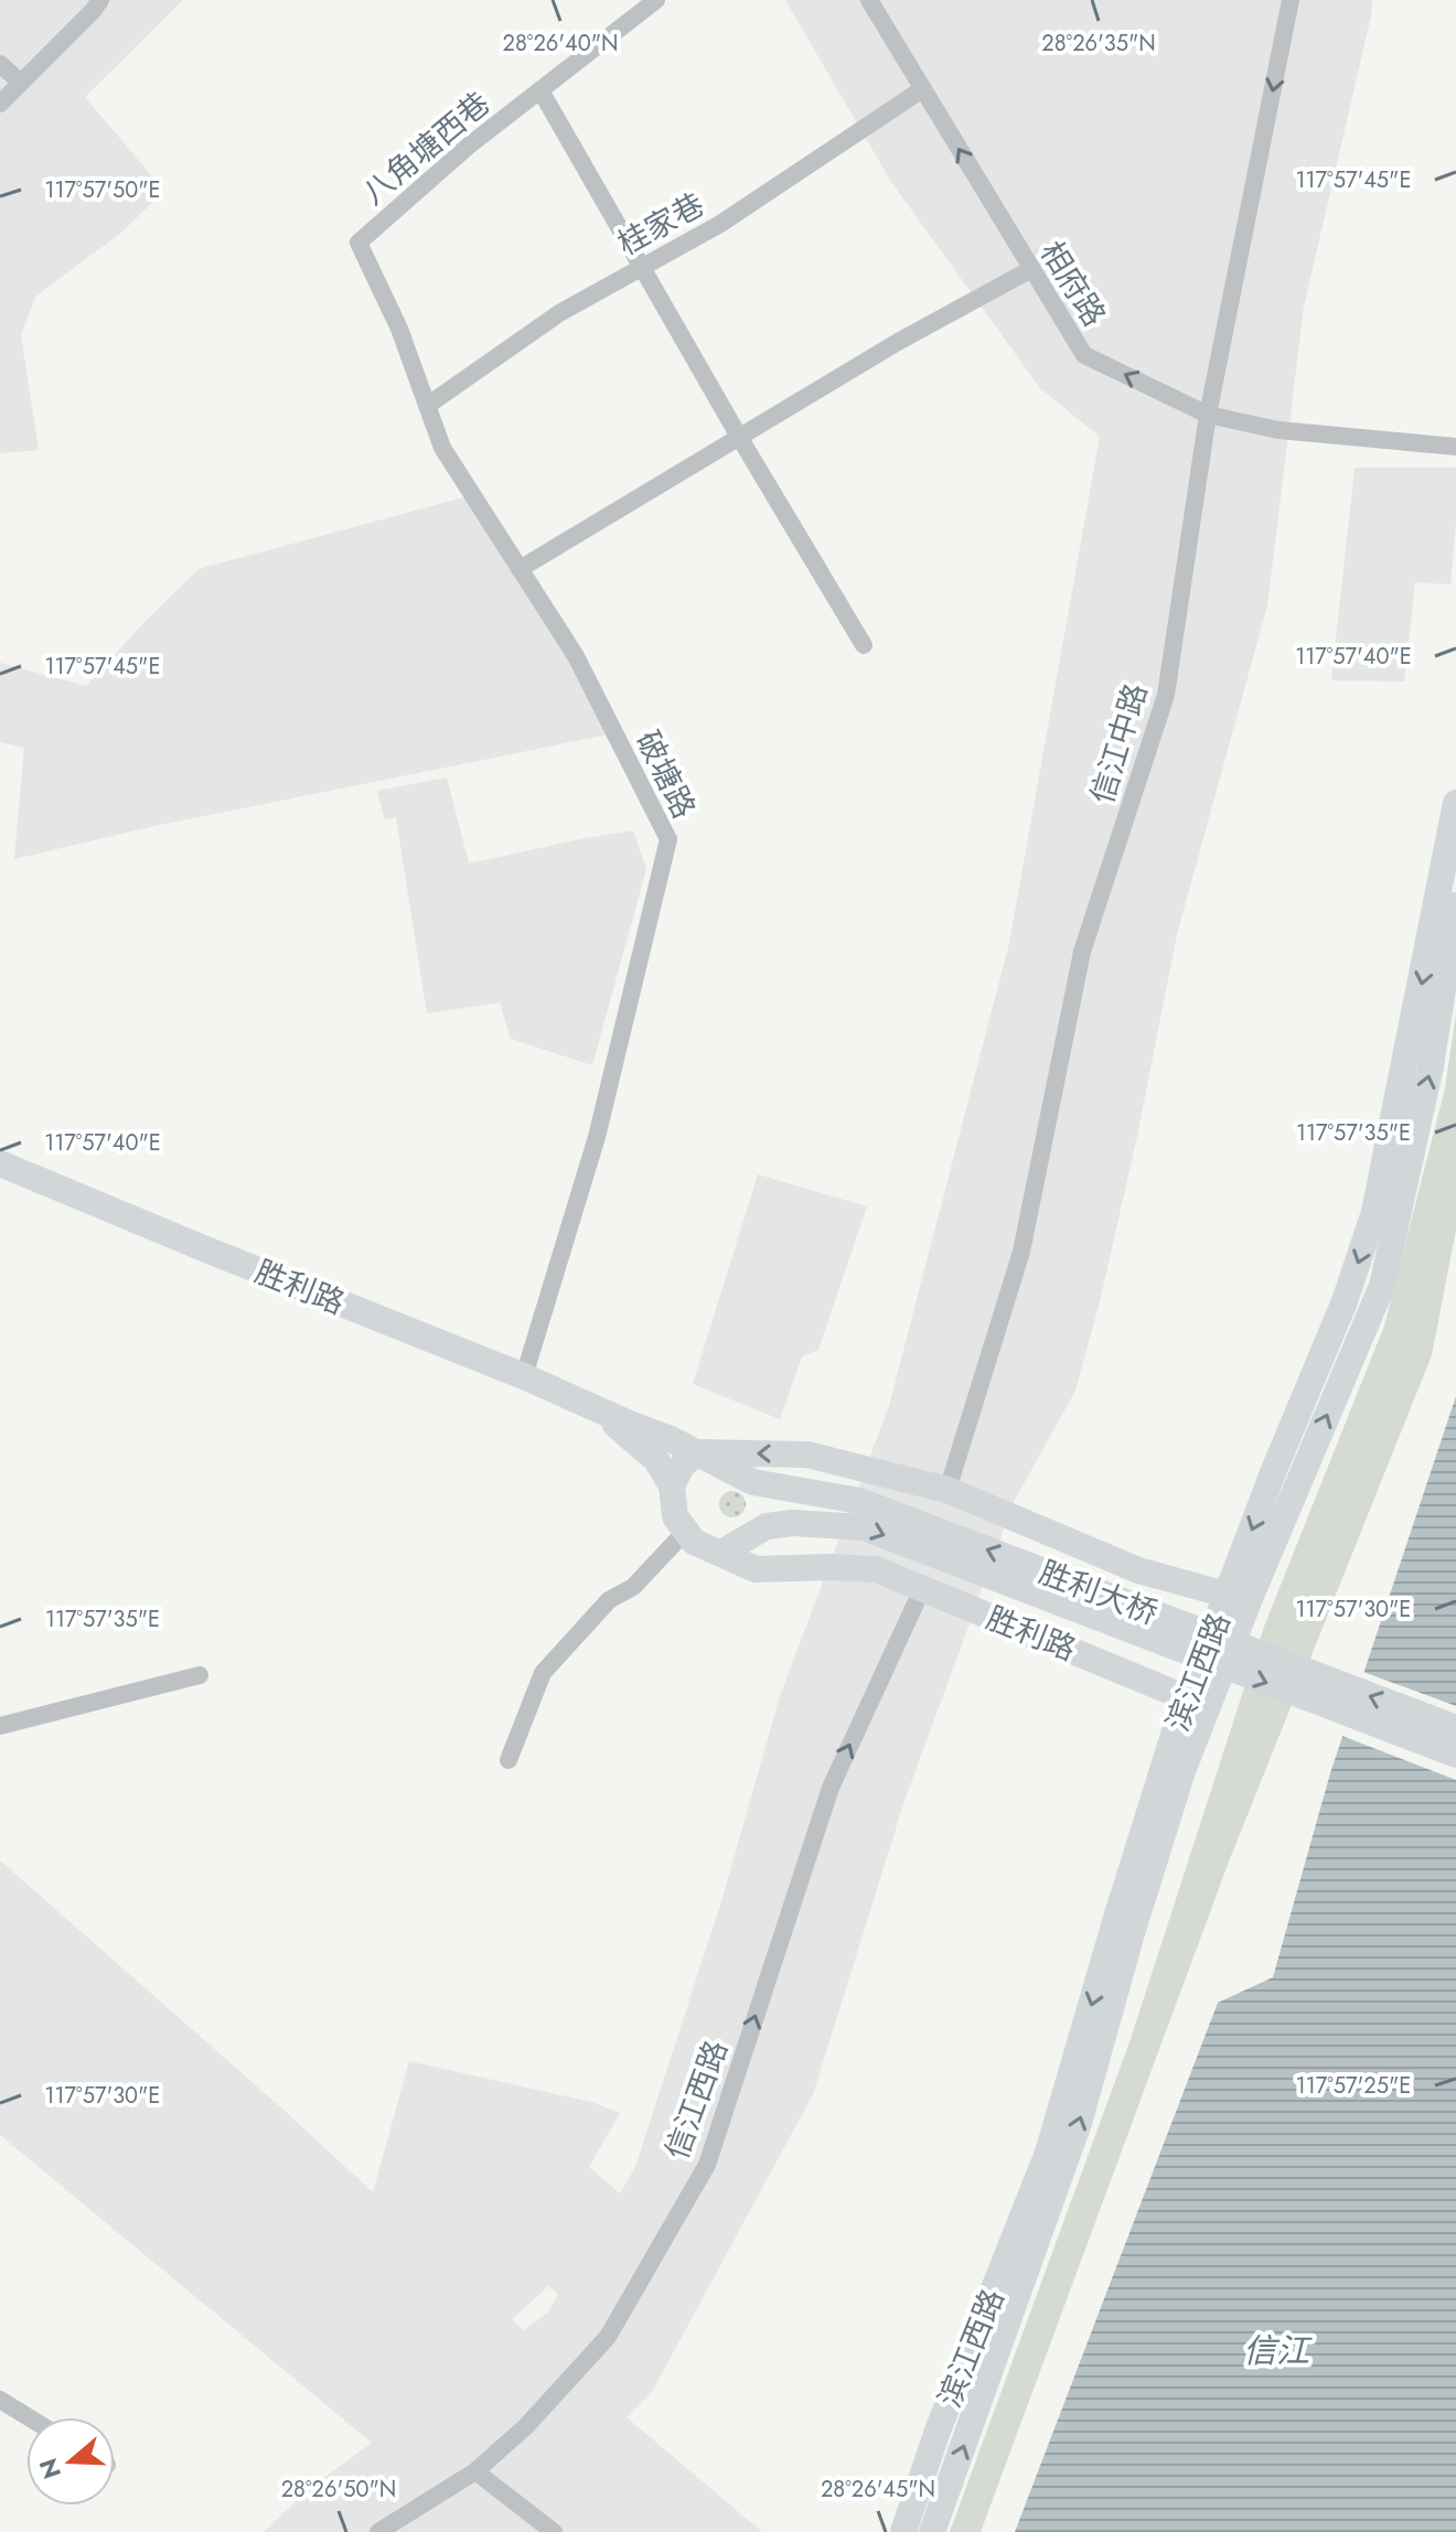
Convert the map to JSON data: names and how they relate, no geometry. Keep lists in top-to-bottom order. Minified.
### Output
{"streets":{"main road":["胜利路","胜利大桥","滨江西路"],"street":["八角塘西巷","桂家巷","相府路","信江中路","破塘路","信江西路"]},"crossings":[["八角塘西巷","破塘路"],["桂家巷","相府路"],["桂家巷","破塘路"],["相府路","信江中路"],["破塘路","胜利路"],["胜利路","胜利大桥"],["胜利路","滨江西路"],["胜利路","信江西路"]],"one_way":["相府路","信江西路"],"water":["信江"],"north":"left","coordinates":["28°26'40\"N","28°26'35\"N","117°57'45\"E","117°57'50\"E","117°57'40\"E","117°57'35\"E","117°57'30\"E","117°57'25\"E","28°26'50\"N","28°26'45\"N"]}
